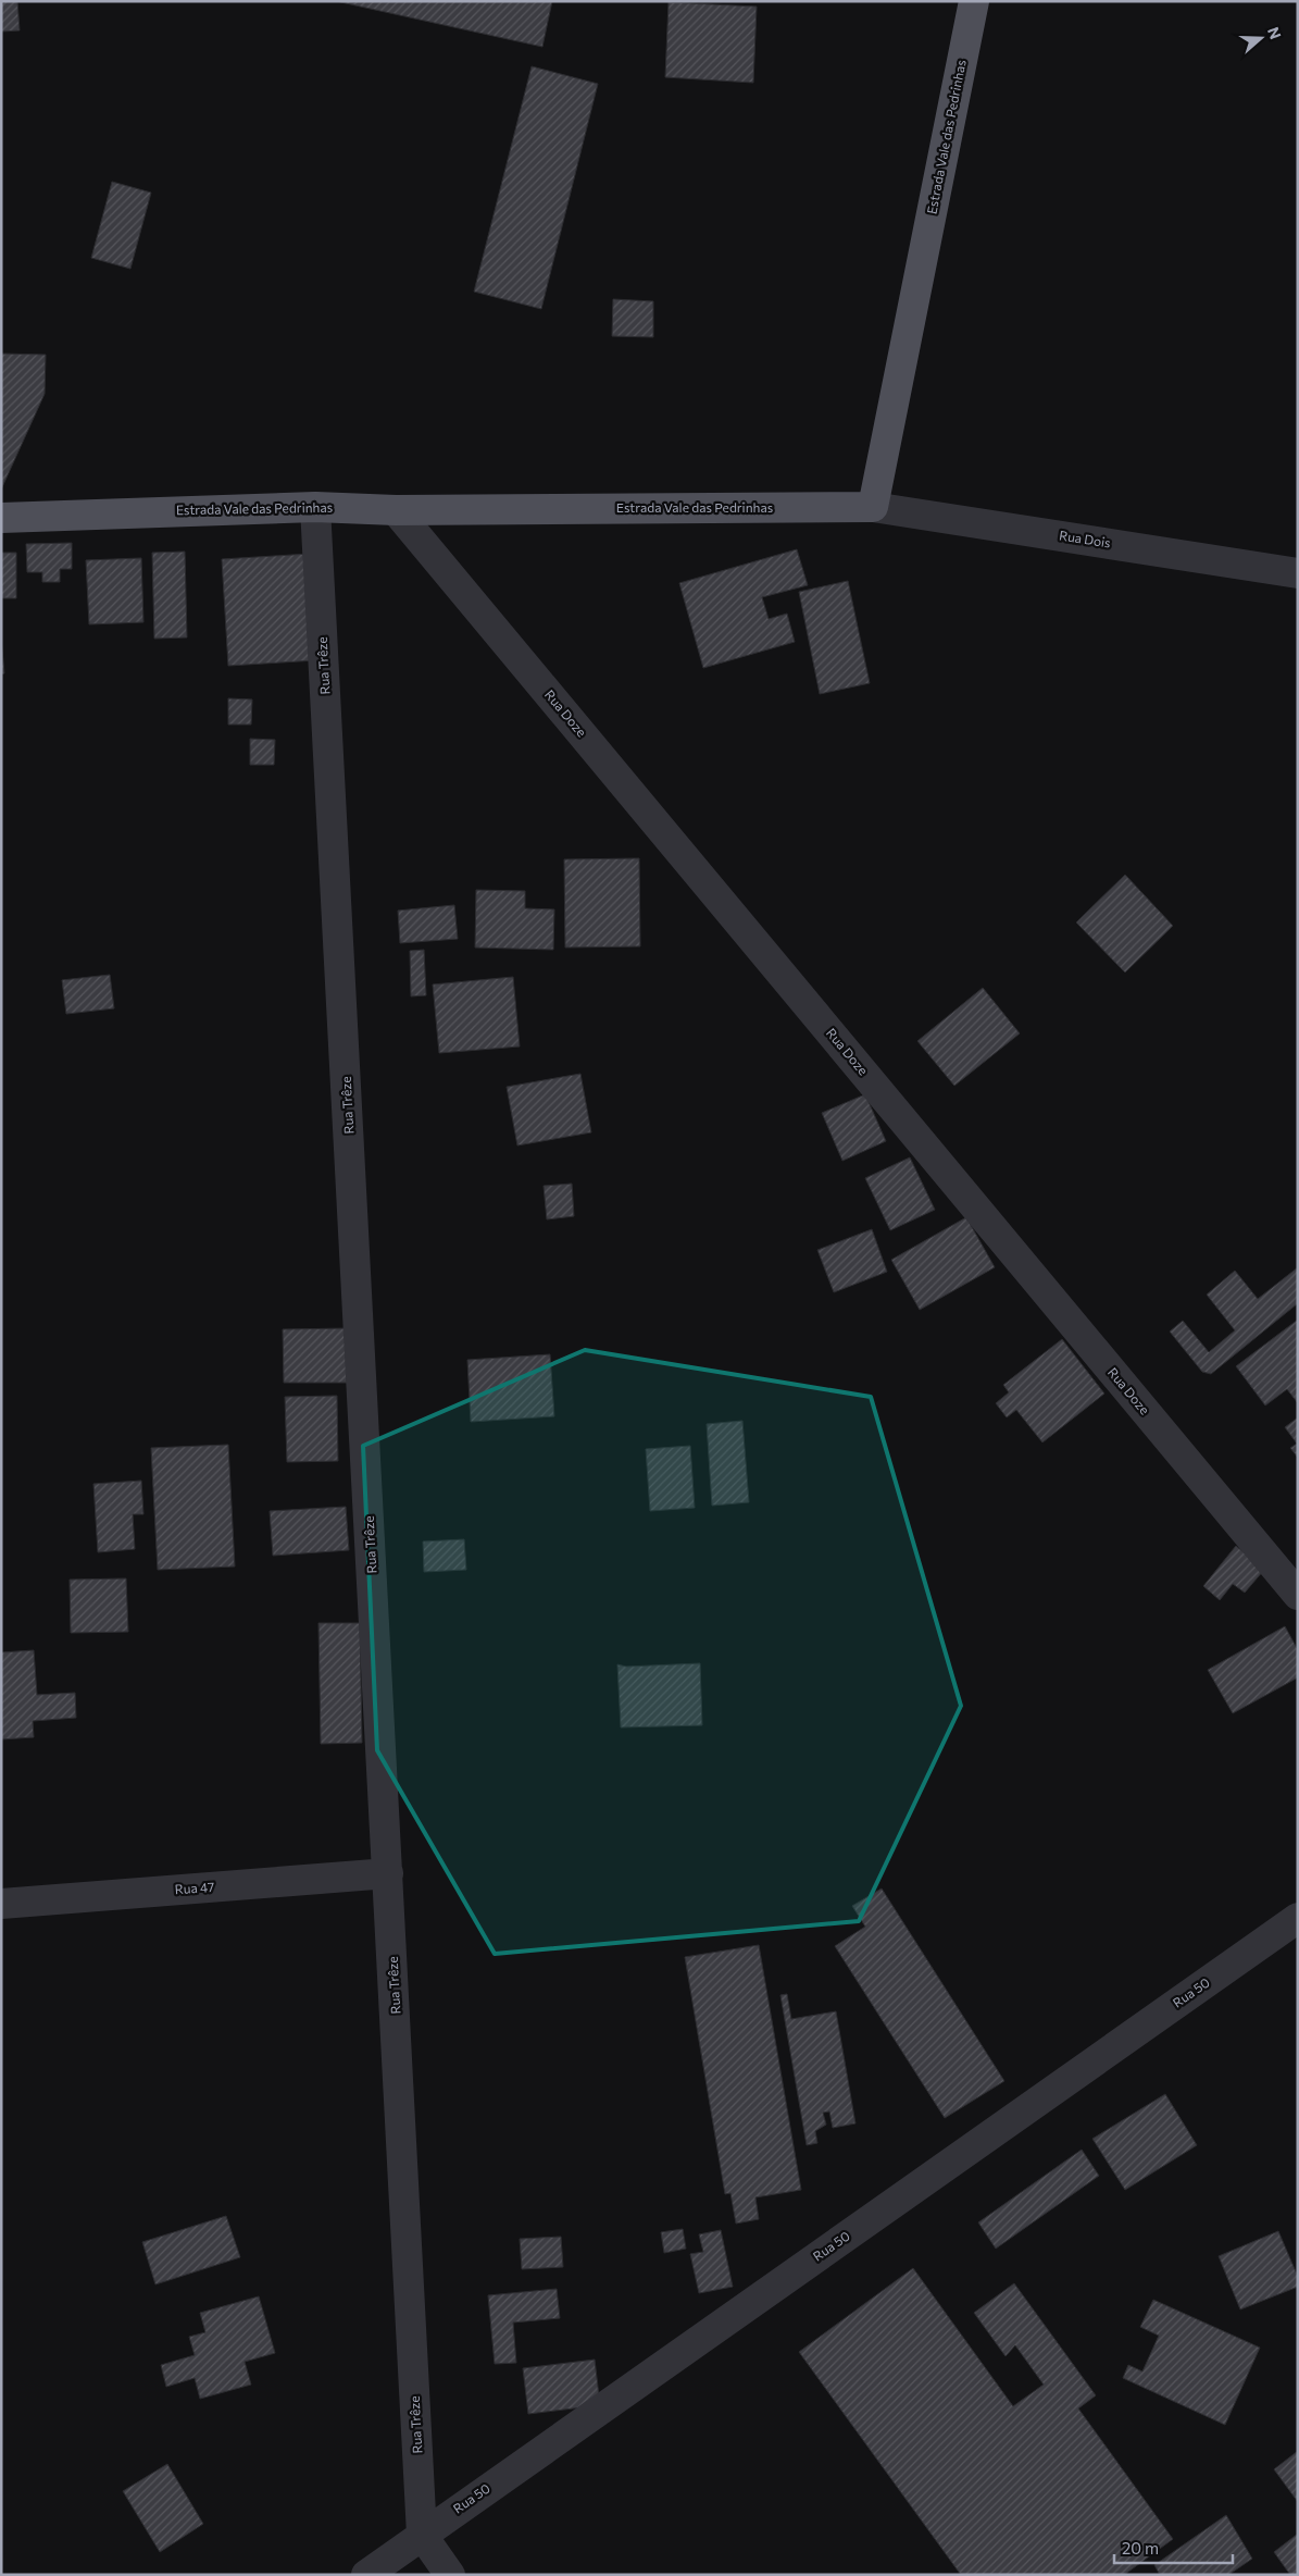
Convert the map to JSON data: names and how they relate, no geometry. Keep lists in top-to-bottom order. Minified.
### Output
{"streets":{"main road":["Estrada Vale das Pedrinhas"],"street":["Rua Dois","Rua Trêze","Rua Doze","Rua 47","Rua 50"]},"crossings":[["Estrada Vale das Pedrinhas","Rua Dois"],["Estrada Vale das Pedrinhas","Rua Trêze"],["Estrada Vale das Pedrinhas","Rua Doze"],["Rua Trêze","Rua 47"],["Rua Trêze","Rua 50"]],"scale_bar":"20 m","north":"right"}
